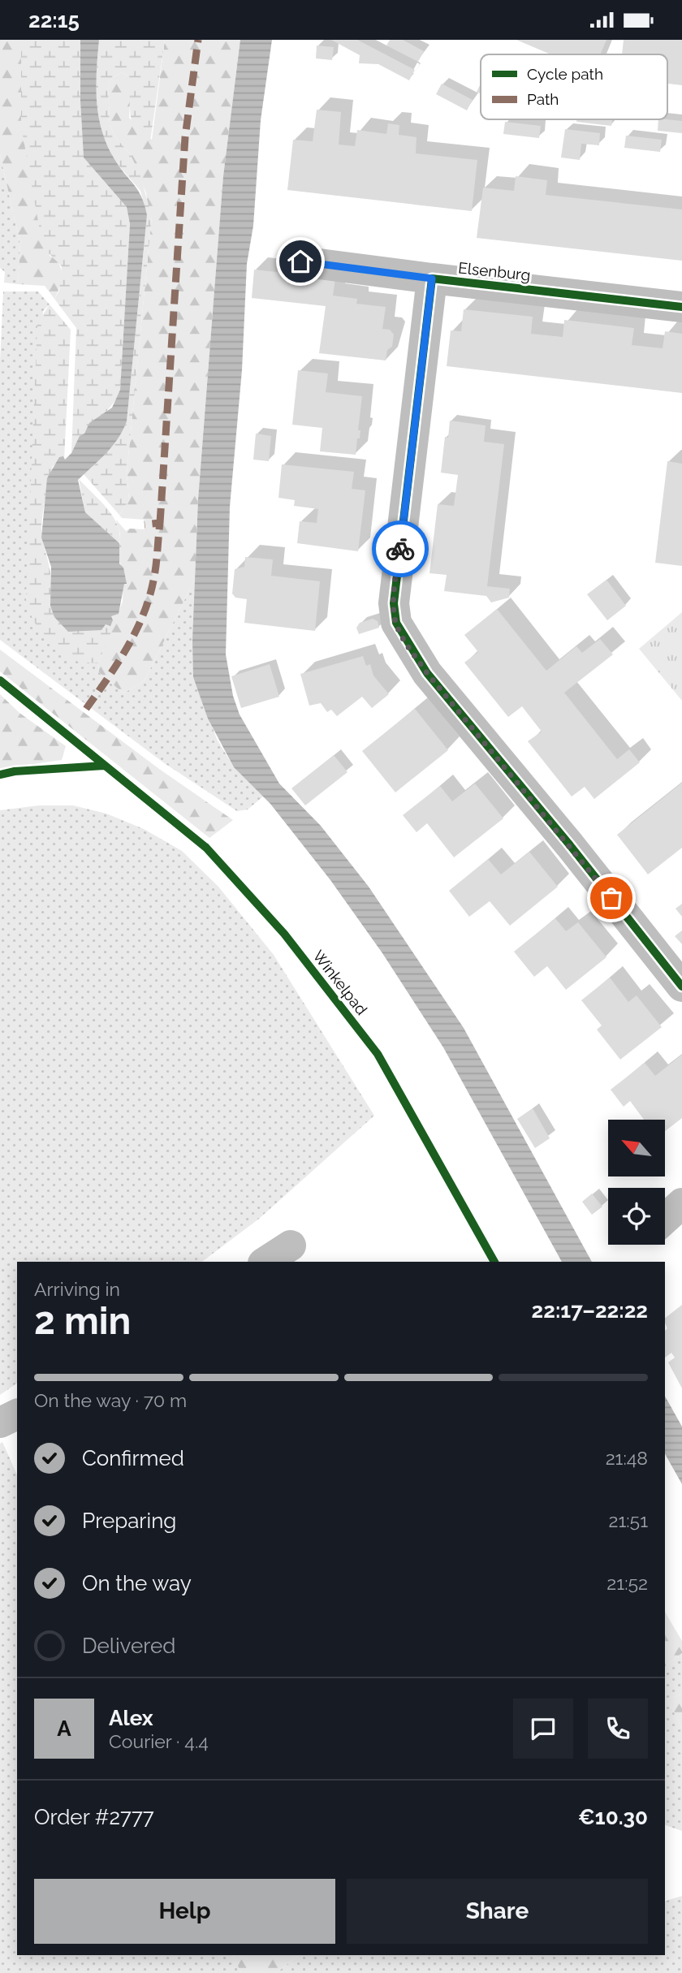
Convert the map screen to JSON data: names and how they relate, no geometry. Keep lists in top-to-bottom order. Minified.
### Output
{"streets":{"street":["Elsenburg"],"cycle path":["Winkelpad"]},"legend":["Cycle path","Path"],"north":"top left","page":{"status":"22:15","heading":["2 min","Arriving in","22:17–22:22"],"panel":["Alex","Courier · 4.4","Order #2777","€10.30"],"bar":"On the way · 70 m","list":[["Confirmed","21:48"],["Preparing","21:51"],["On the way","21:52"],"Delivered"],"round":"A","buttons":["Help","Share"]}}
